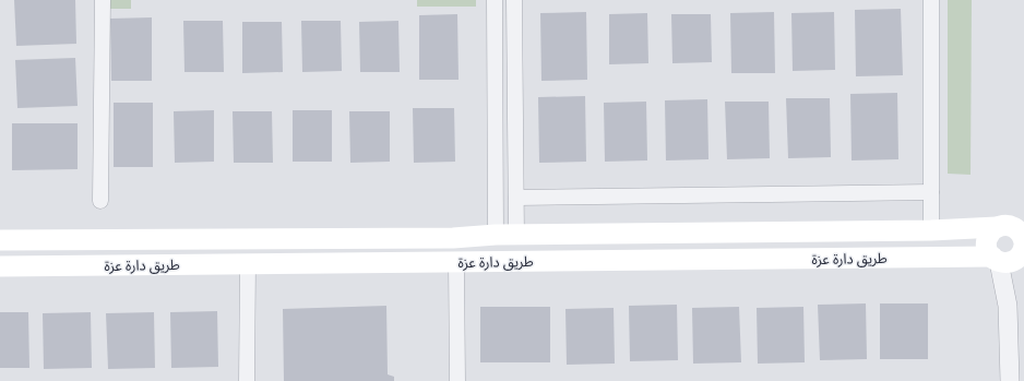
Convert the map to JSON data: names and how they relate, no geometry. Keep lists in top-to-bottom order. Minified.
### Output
{"streets":{"main road":["طريق دارة عزة"]}}
